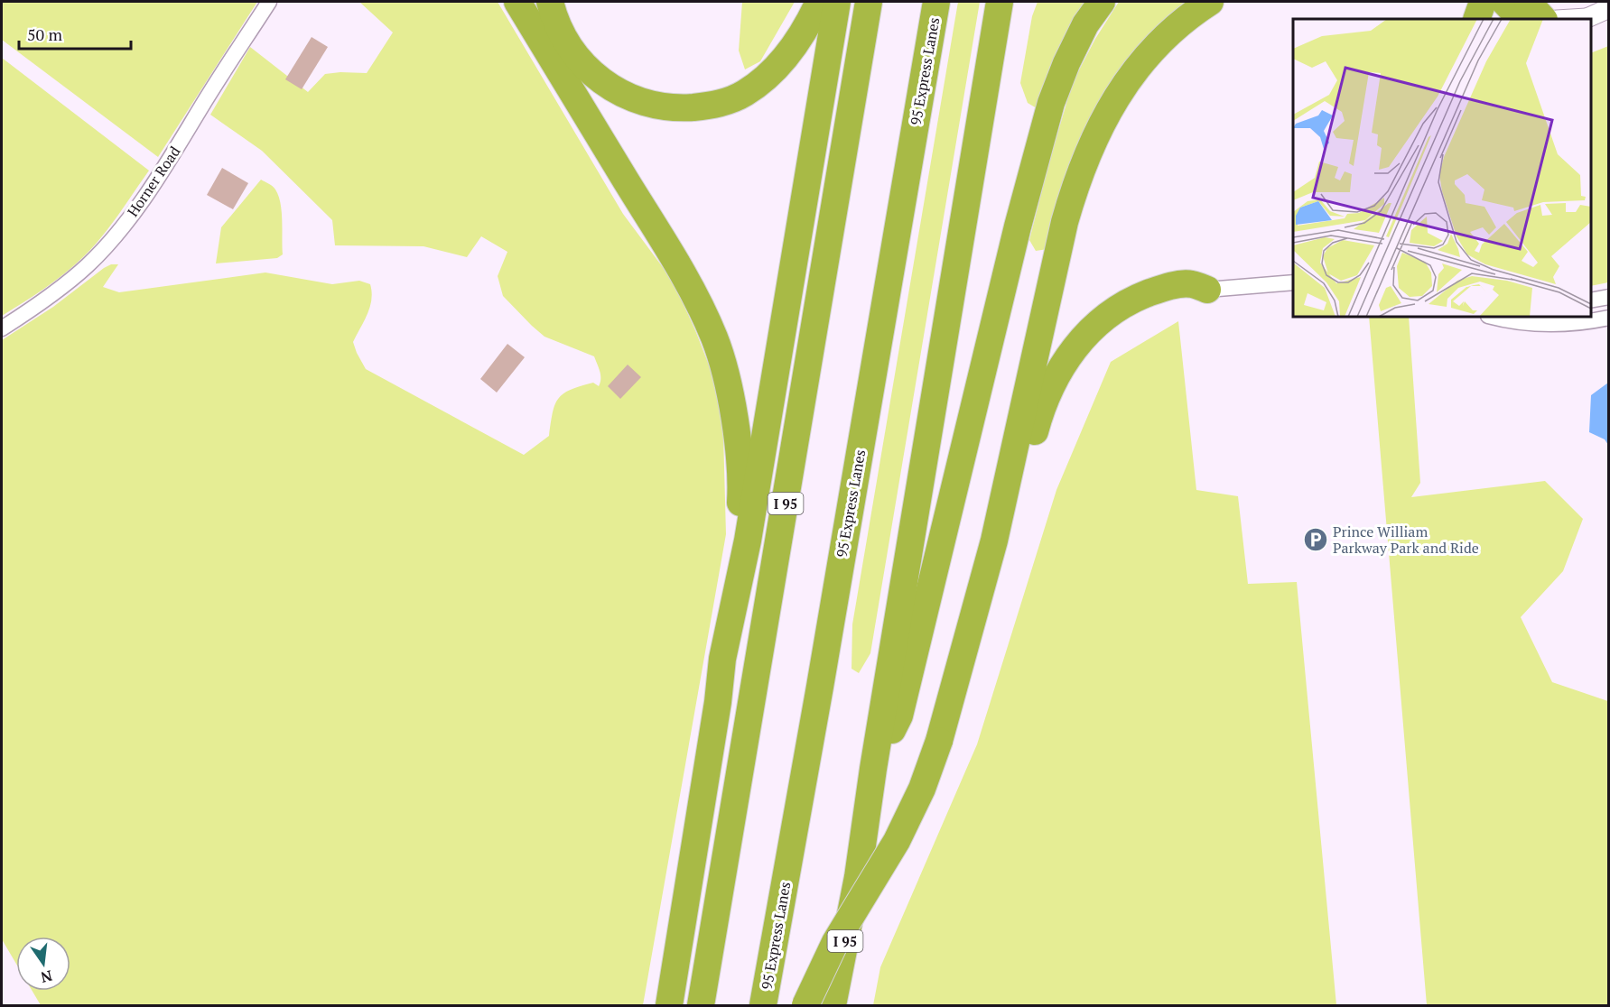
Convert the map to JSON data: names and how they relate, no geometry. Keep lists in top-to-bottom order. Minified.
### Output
{"streets":{"highway":["95 Express Lanes","I 95"],"street":["Horner Road"]},"places":{"parking":["Prince William Parkway Park and Ride"]},"scale_bar":"50 m","north":"bottom"}
